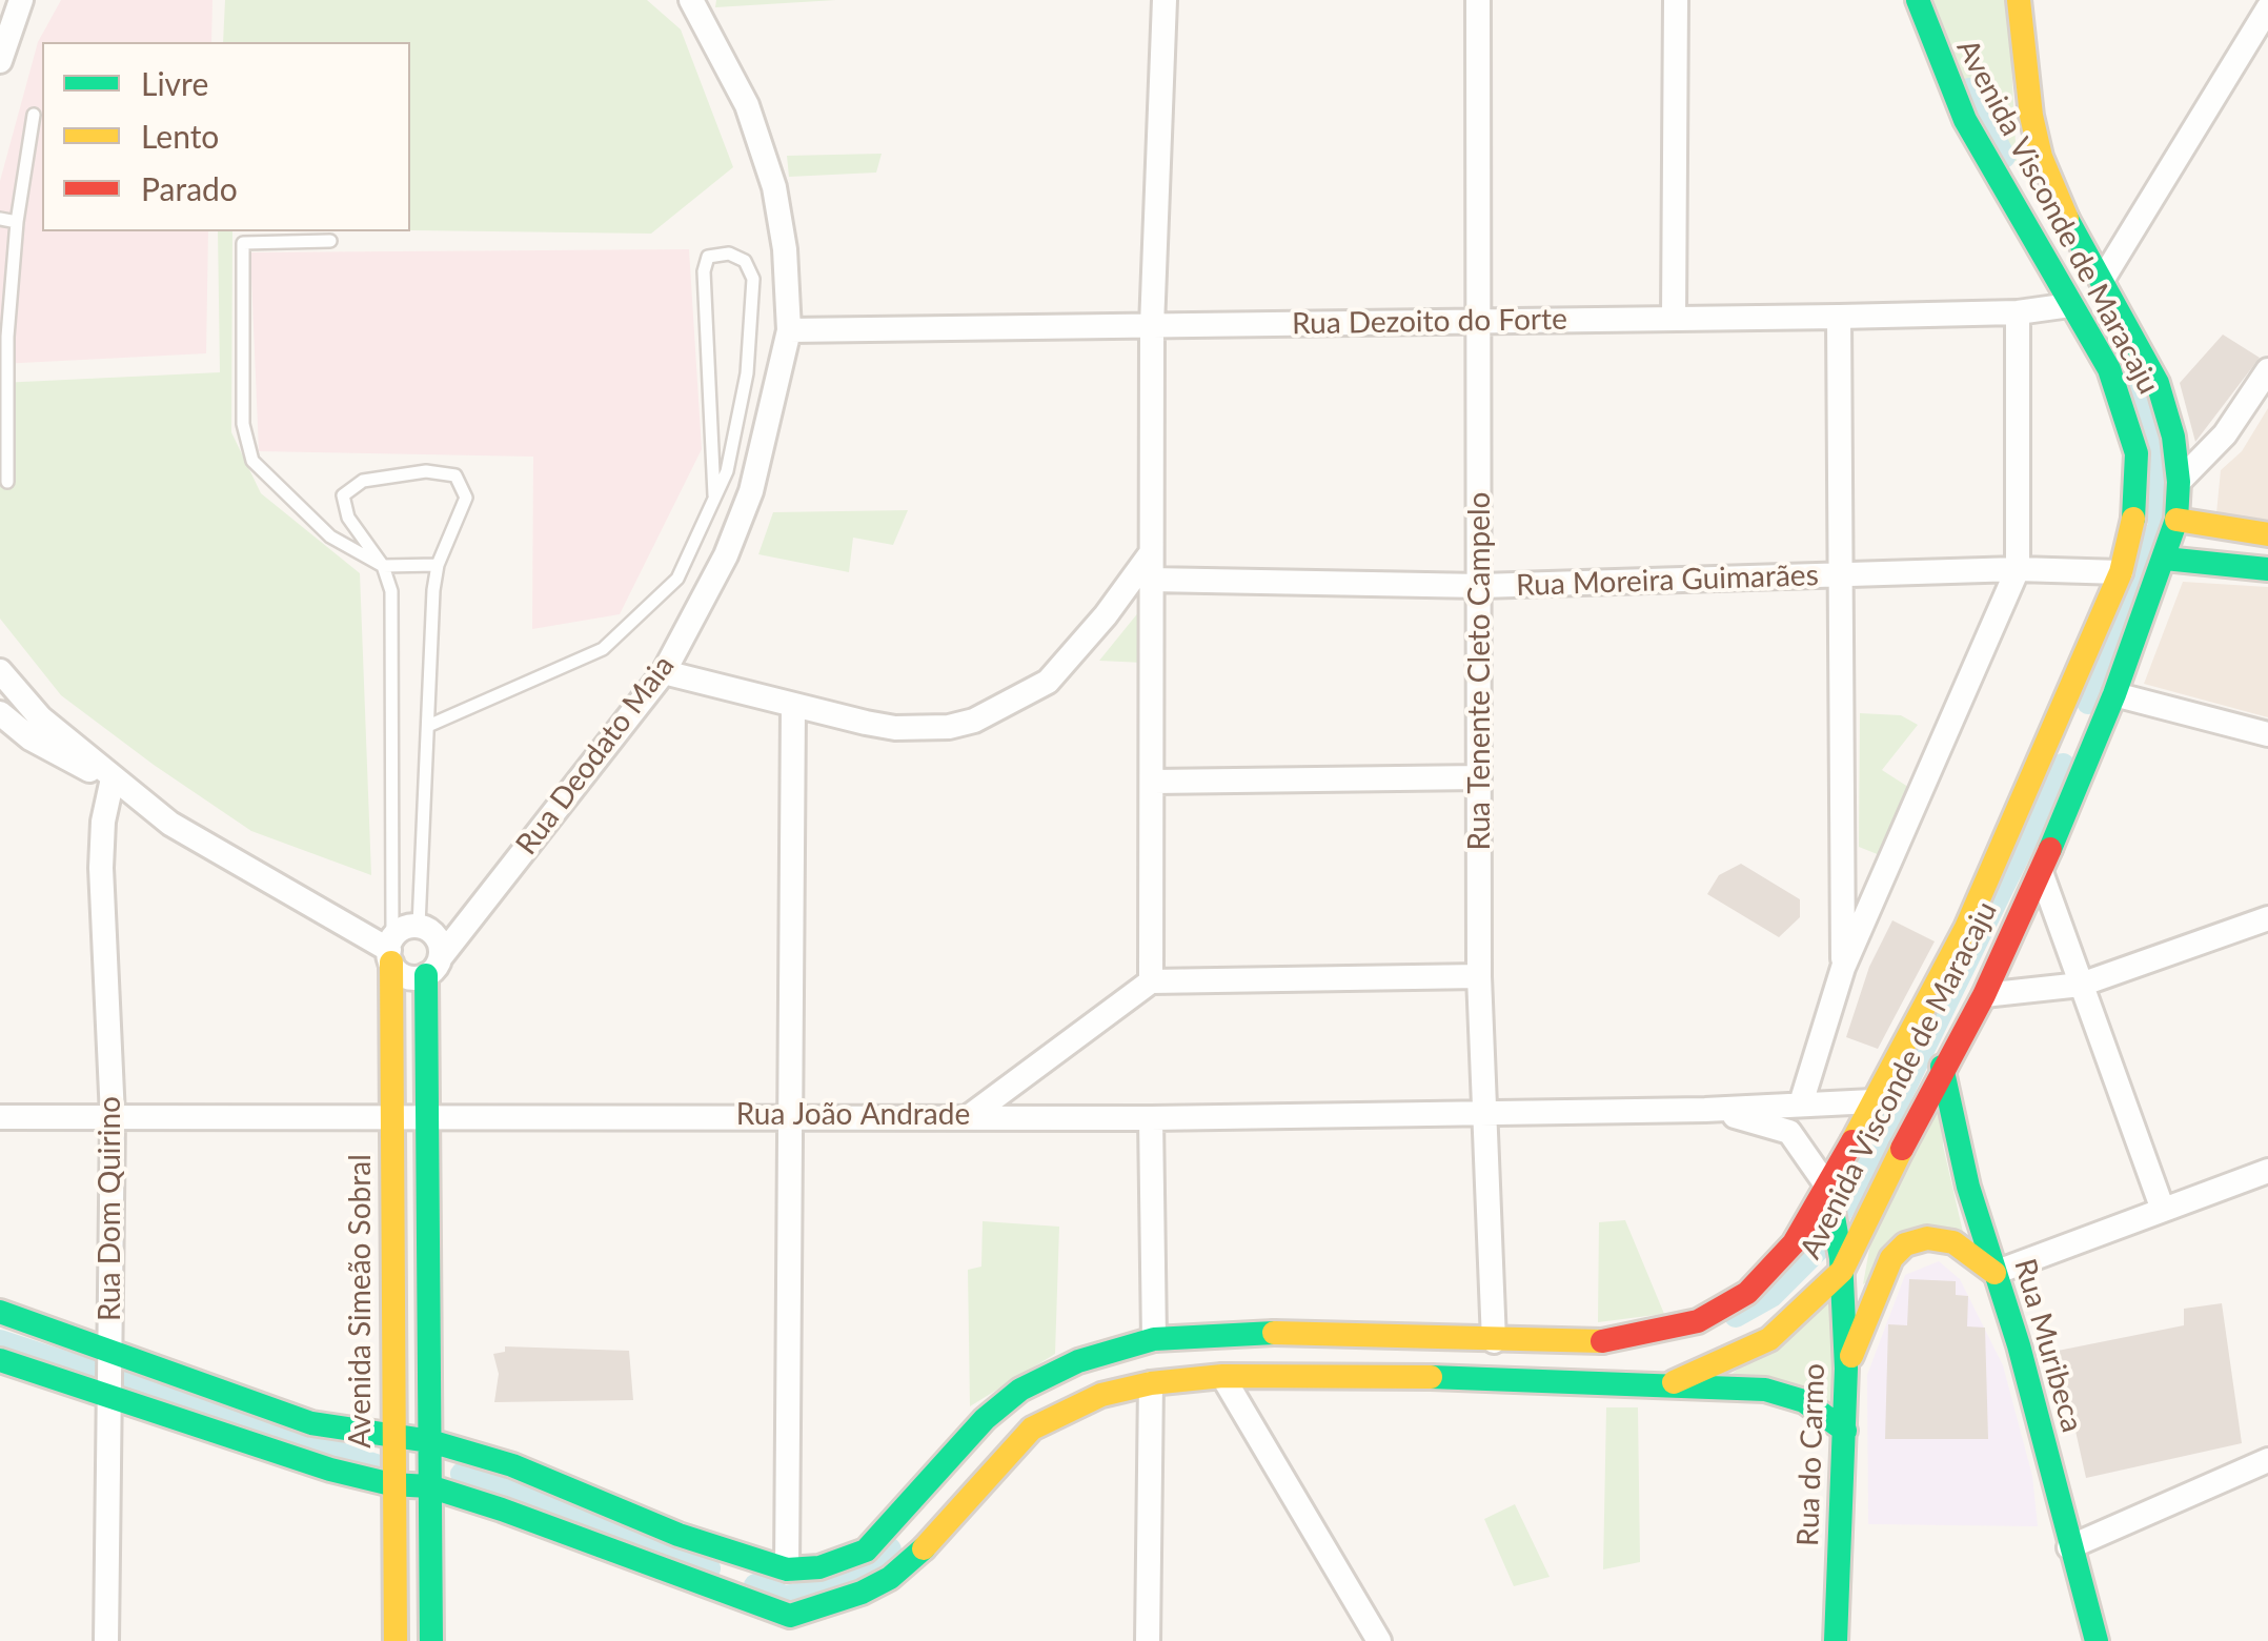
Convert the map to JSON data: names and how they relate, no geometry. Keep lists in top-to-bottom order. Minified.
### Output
{"streets":{"main road":["Avenida Visconde de Maracaju","Avenida Simeão Sobral","Rua Muribeca","Rua do Carmo"],"street":["Rua Dezoito do Forte","Rua Moreira Guimarães","Rua Tenente Cleto Campelo","Rua Deodato Maia","Rua João Andrade","Rua Dom Quirino"]},"crossings":[["Avenida Visconde de Maracaju","Rua Dezoito do Forte"],["Avenida Visconde de Maracaju","Rua Moreira Guimarães"],["Avenida Visconde de Maracaju","Rua Tenente Cleto Campelo"],["Avenida Visconde de Maracaju","Rua João Andrade"],["Avenida Visconde de Maracaju","Rua Dom Quirino"],["Avenida Visconde de Maracaju","Avenida Simeão Sobral"],["Avenida Visconde de Maracaju","Rua Muribeca"],["Avenida Visconde de Maracaju","Rua do Carmo"],["Rua Dezoito do Forte","Rua Tenente Cleto Campelo"],["Rua Dezoito do Forte","Rua Deodato Maia"],["Rua Moreira Guimarães","Rua Tenente Cleto Campelo"],["Rua Tenente Cleto Campelo","Rua João Andrade"],["Rua Deodato Maia","Avenida Simeão Sobral"],["Rua João Andrade","Rua Dom Quirino"],["Rua João Andrade","Avenida Simeão Sobral"],["Rua João Andrade","Rua do Carmo"]],"legend":["Livre","Lento","Parado"]}
